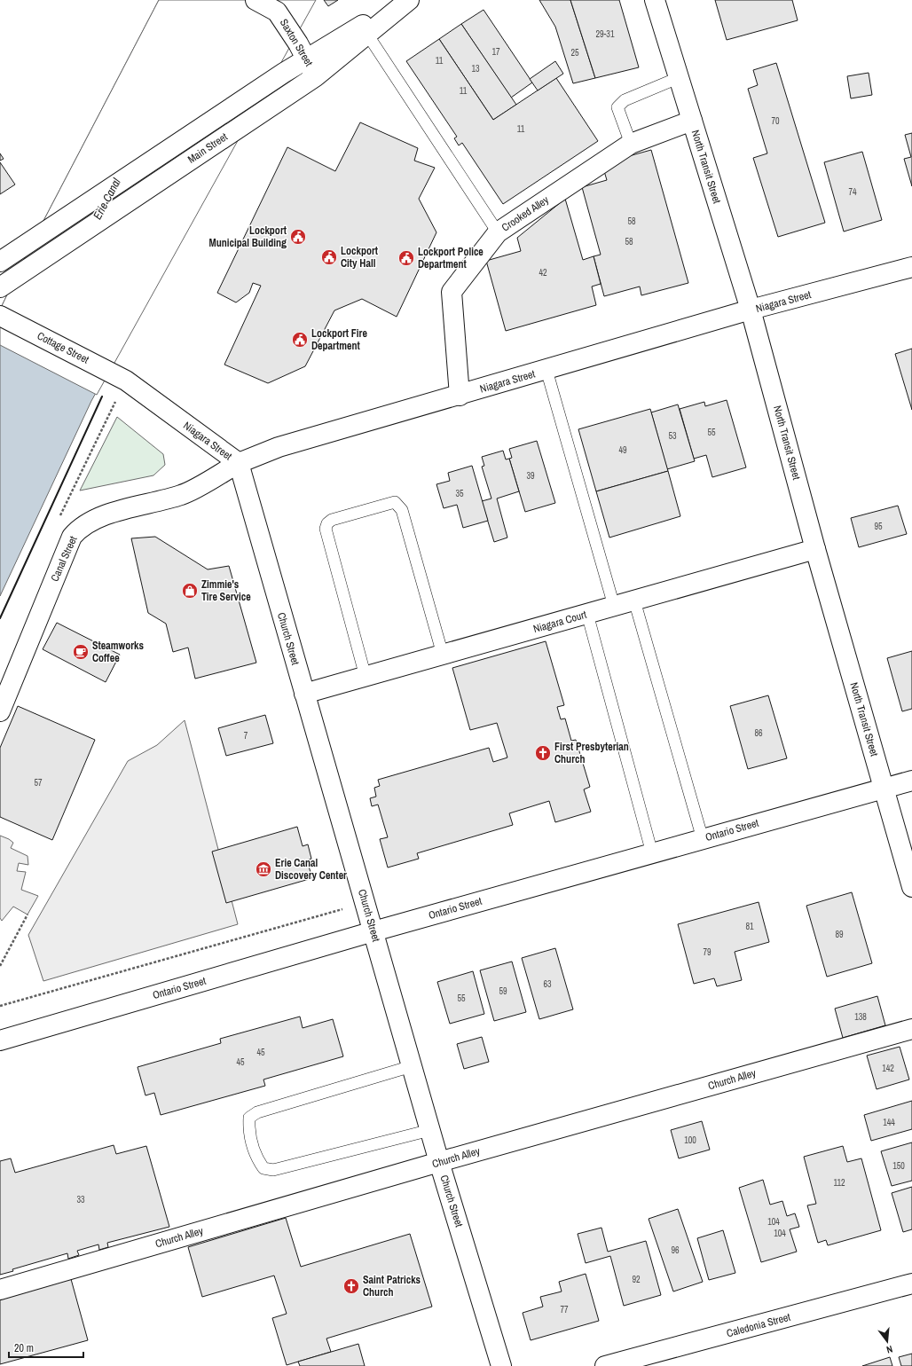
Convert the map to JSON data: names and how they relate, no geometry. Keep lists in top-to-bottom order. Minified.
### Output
{"streets":{"street":["Saxton Street","Main Street","North Transit Street","Crooked Alley","Niagara Street","Cottage Street","Canal Street","Niagara Court","Church Street","Ontario Street","Church Alley","Caledonia Street"]},"crossings":[["Saxton Street","Main Street"],["North Transit Street","Crooked Alley"],["North Transit Street","Niagara Street"],["North Transit Street","Niagara Court"],["North Transit Street","Ontario Street"],["Crooked Alley","Niagara Street"],["Niagara Street","Cottage Street"],["Niagara Street","Canal Street"],["Niagara Street","Church Street"],["Canal Street","Church Street"],["Niagara Court","Church Street"],["Church Street","Ontario Street"],["Church Street","Church Alley"]],"water":["Erie Canal"],"places":{"public building":["Lockport Municipal Building","Lockport City Hall","Lockport Police Department","Lockport Fire Department"],"shop":["Zimmie's Tire Service"],"cafe":["Steamworks Coffee"],"church":["First Presbyterian Church","Saint Patricks Church"],"museum":["Erie Canal Discovery Center"]},"house_numbers":["29-31","17","25","11","13","11","70","11","74","58","58","42","55","53","49","39","35","95","86","7","57","81","89","79","63","59","55","138","45","45","142","144","100","150","112","33","104","104","96","92","77"],"scale_bar":"20 m","north":"bottom"}
